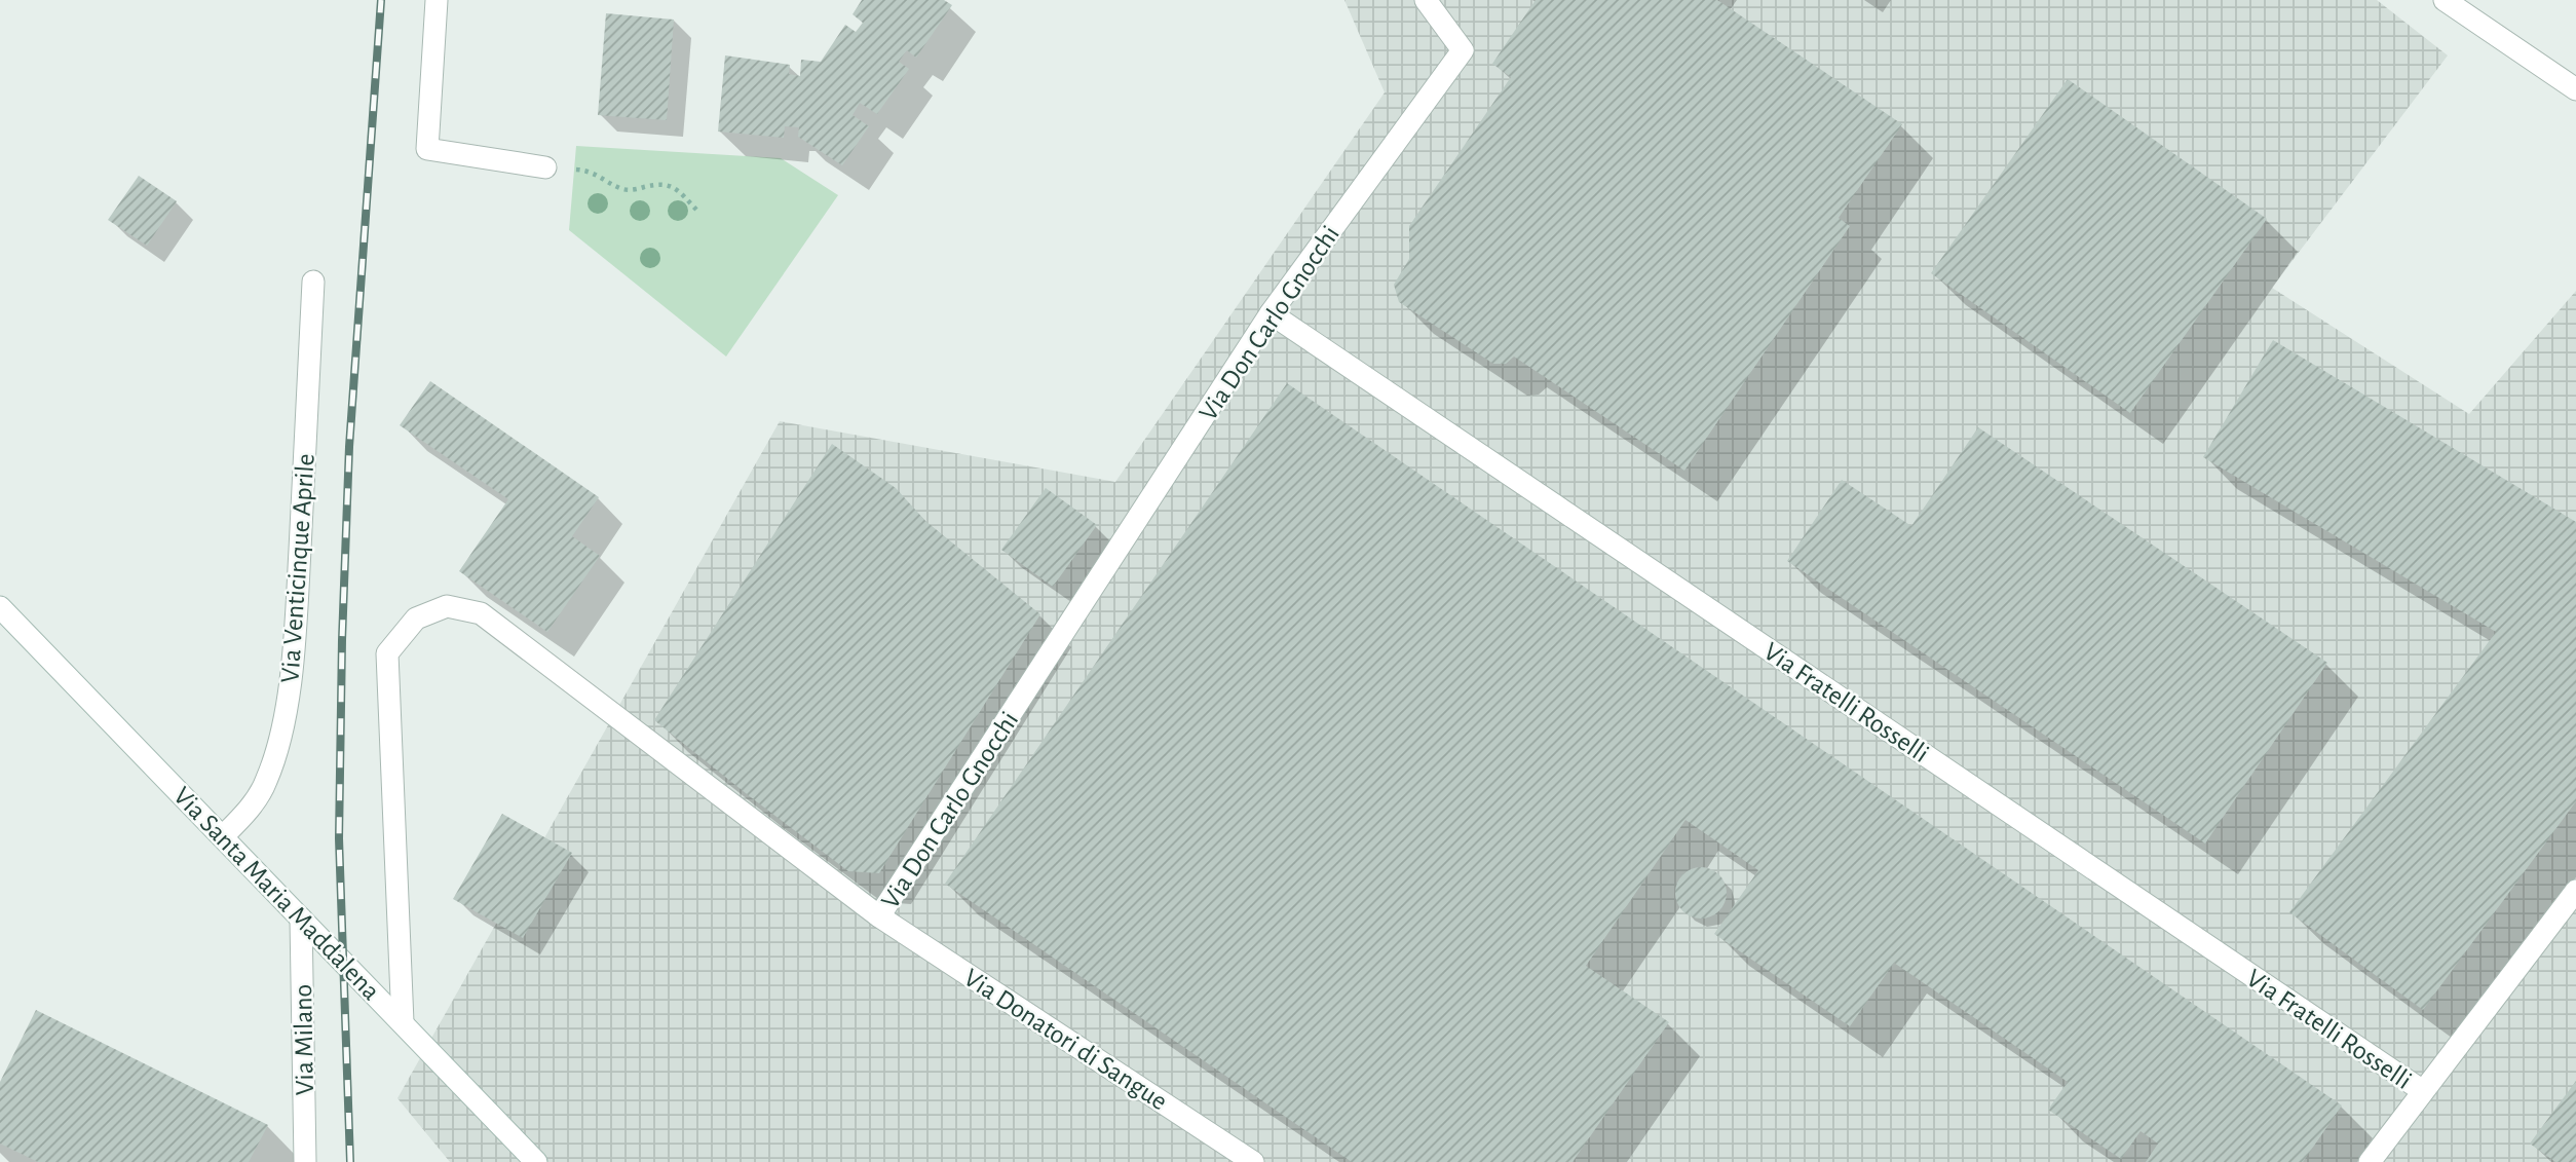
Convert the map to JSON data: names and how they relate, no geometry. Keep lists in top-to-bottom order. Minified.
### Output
{"streets":{"street":["Via Don Carlo Gnocchi","Via Venticinque Aprile","Via Fratelli Rosselli","Via Santa Maria Maddalena","Via Donatori di Sangue","Via Milano"]},"crossings":[["Via Don Carlo Gnocchi","Via Fratelli Rosselli"],["Via Don Carlo Gnocchi","Via Santa Maria Maddalena"],["Via Don Carlo Gnocchi","Via Donatori di Sangue"],["Via Venticinque Aprile","Via Santa Maria Maddalena"],["Via Santa Maria Maddalena","Via Milano"]]}
